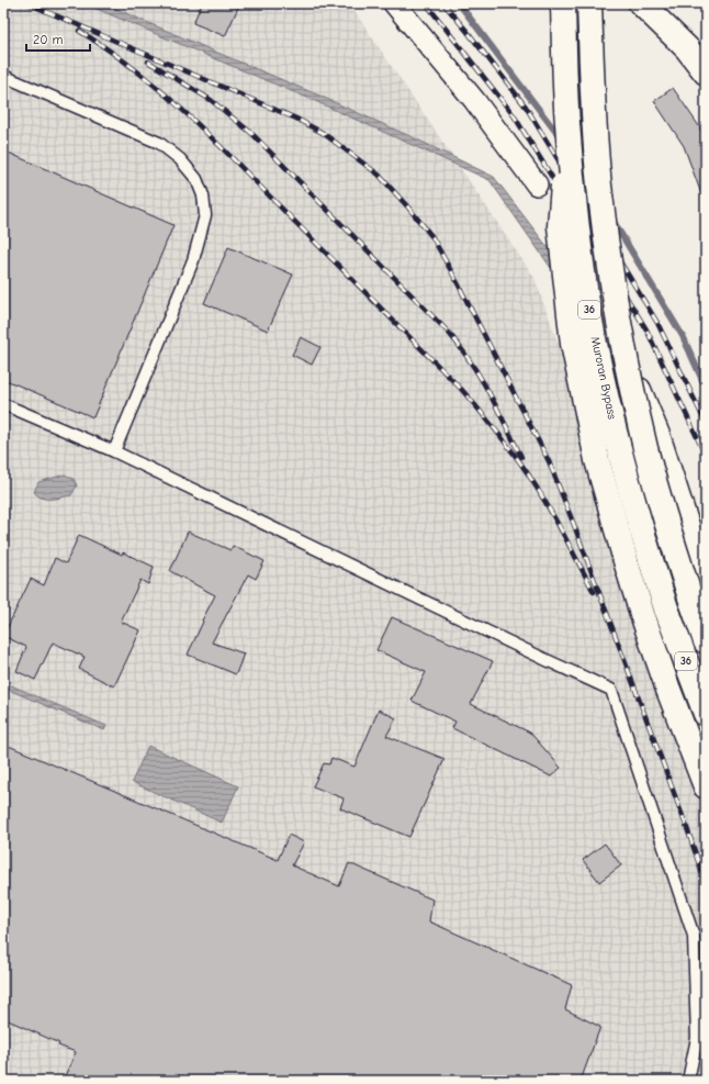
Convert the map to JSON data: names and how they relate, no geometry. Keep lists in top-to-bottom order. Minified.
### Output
{"streets":{"main road":["36","Muroran Bypass"]},"scale_bar":"20 m"}
